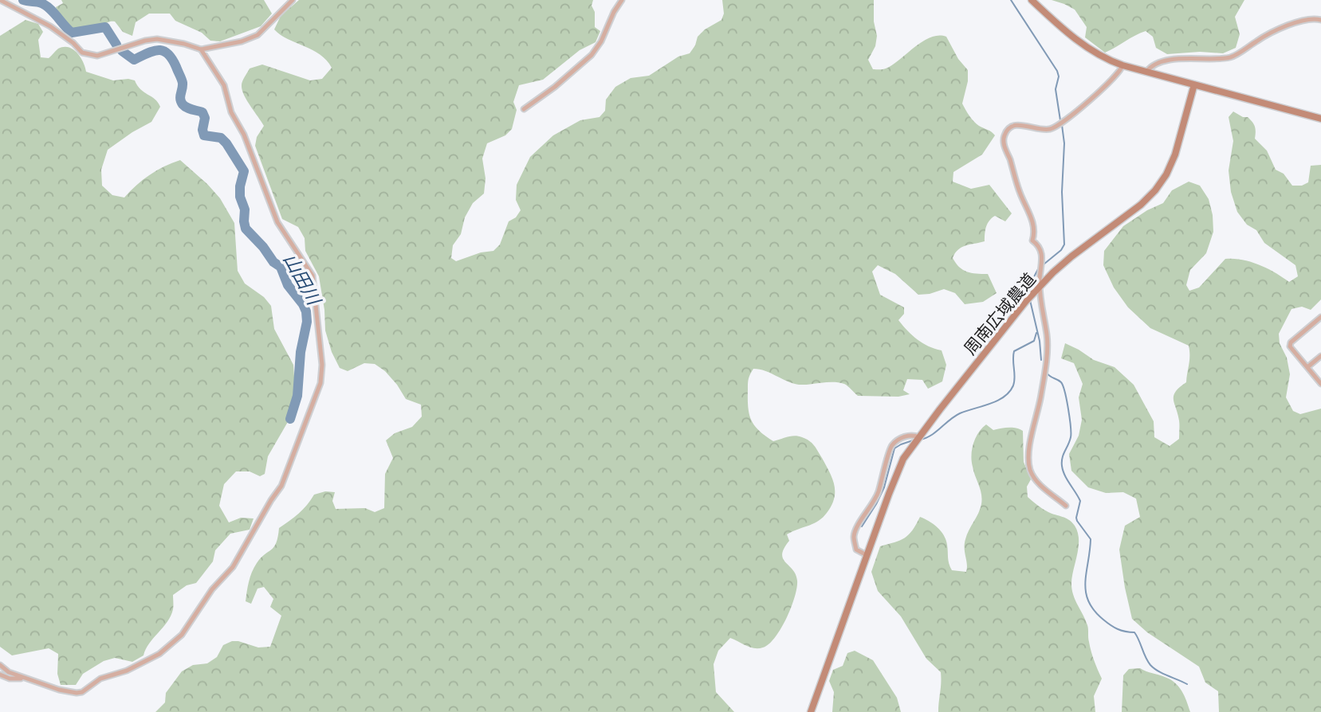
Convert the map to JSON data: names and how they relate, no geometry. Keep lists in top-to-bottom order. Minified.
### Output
{"streets":{"street":["周南広域農道"]},"water":["山田川"]}
